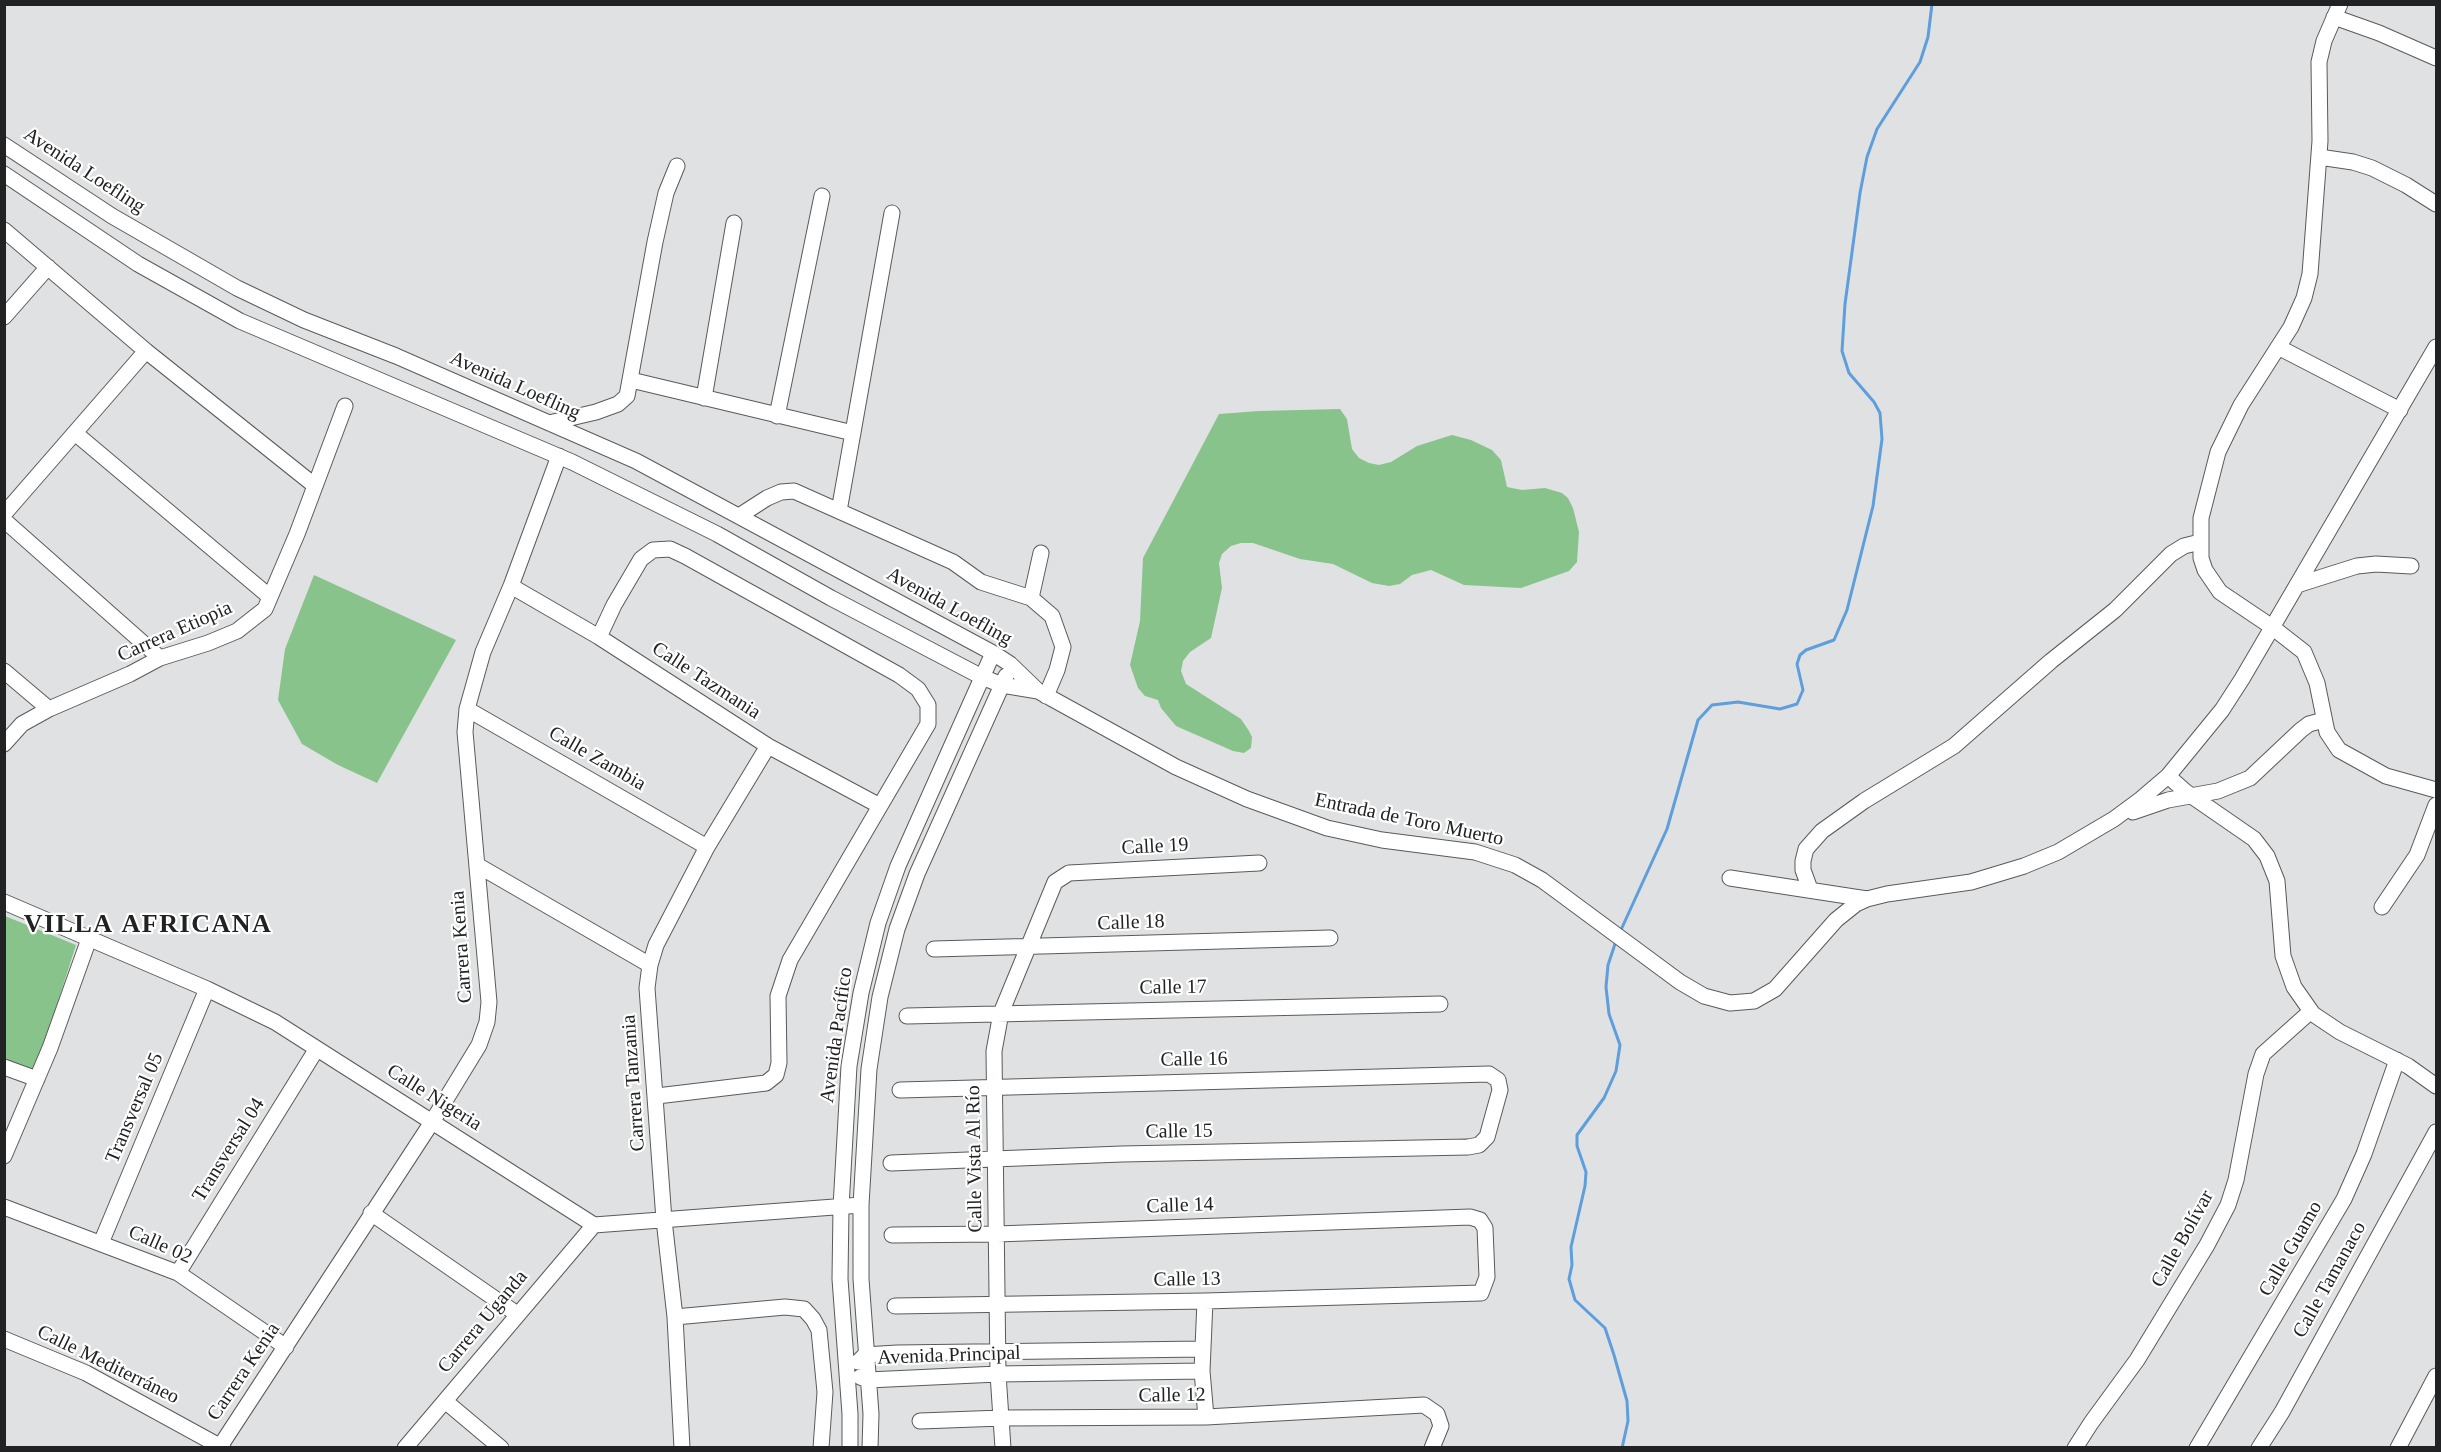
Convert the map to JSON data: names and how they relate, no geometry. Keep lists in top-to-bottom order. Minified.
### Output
{"streets":{"street":["Avenida Loefling","Carrera Etiopia","Calle Tazmania","Calle Zambia","Entrada de Toro Muerto","Calle 19","Calle 18","Carrera Kenia","Calle 17","Avenida Pacífico","Calle 16","Carrera Tanzania","Calle Nigeria","Transversal 05","Calle 15","Transversal 04","Calle Vista Al Río","Calle 14","Calle Bolívar","Calle 02","Calle Guamo","Calle 13","Calle Tamanaco","Carrera Uganda","Avenida Principal","Calle Mediterráneo","Calle 12"]},"crossings":[["Avenida Loefling","Entrada de Toro Muerto"],["Avenida Loefling","Avenida Pacífico"],["Calle Tazmania","Carrera Kenia"],["Calle Tazmania","Carrera Tanzania"],["Calle Zambia","Carrera Kenia"],["Calle Zambia","Carrera Tanzania"],["Entrada de Toro Muerto","Avenida Pacífico"],["Calle 19","Calle Vista Al Río"],["Calle 18","Calle Vista Al Río"],["Carrera Kenia","Calle Nigeria"],["Carrera Kenia","Calle 02"],["Carrera Kenia","Calle Mediterráneo"],["Calle 17","Calle Vista Al Río"],["Avenida Pacífico","Avenida Principal"],["Calle 16","Calle 15"],["Calle 16","Calle Vista Al Río"],["Calle Nigeria","Transversal 05"],["Calle Nigeria","Transversal 04"],["Calle Nigeria","Carrera Uganda"],["Transversal 05","Calle 02"],["Calle 15","Calle Vista Al Río"],["Transversal 04","Calle 02"],["Calle Vista Al Río","Calle 14"],["Calle Vista Al Río","Calle 13"],["Calle Vista Al Río","Avenida Principal"],["Calle Vista Al Río","Calle 12"],["Calle 14","Calle 13"]],"districts":["VILLA AFRICANA"]}
